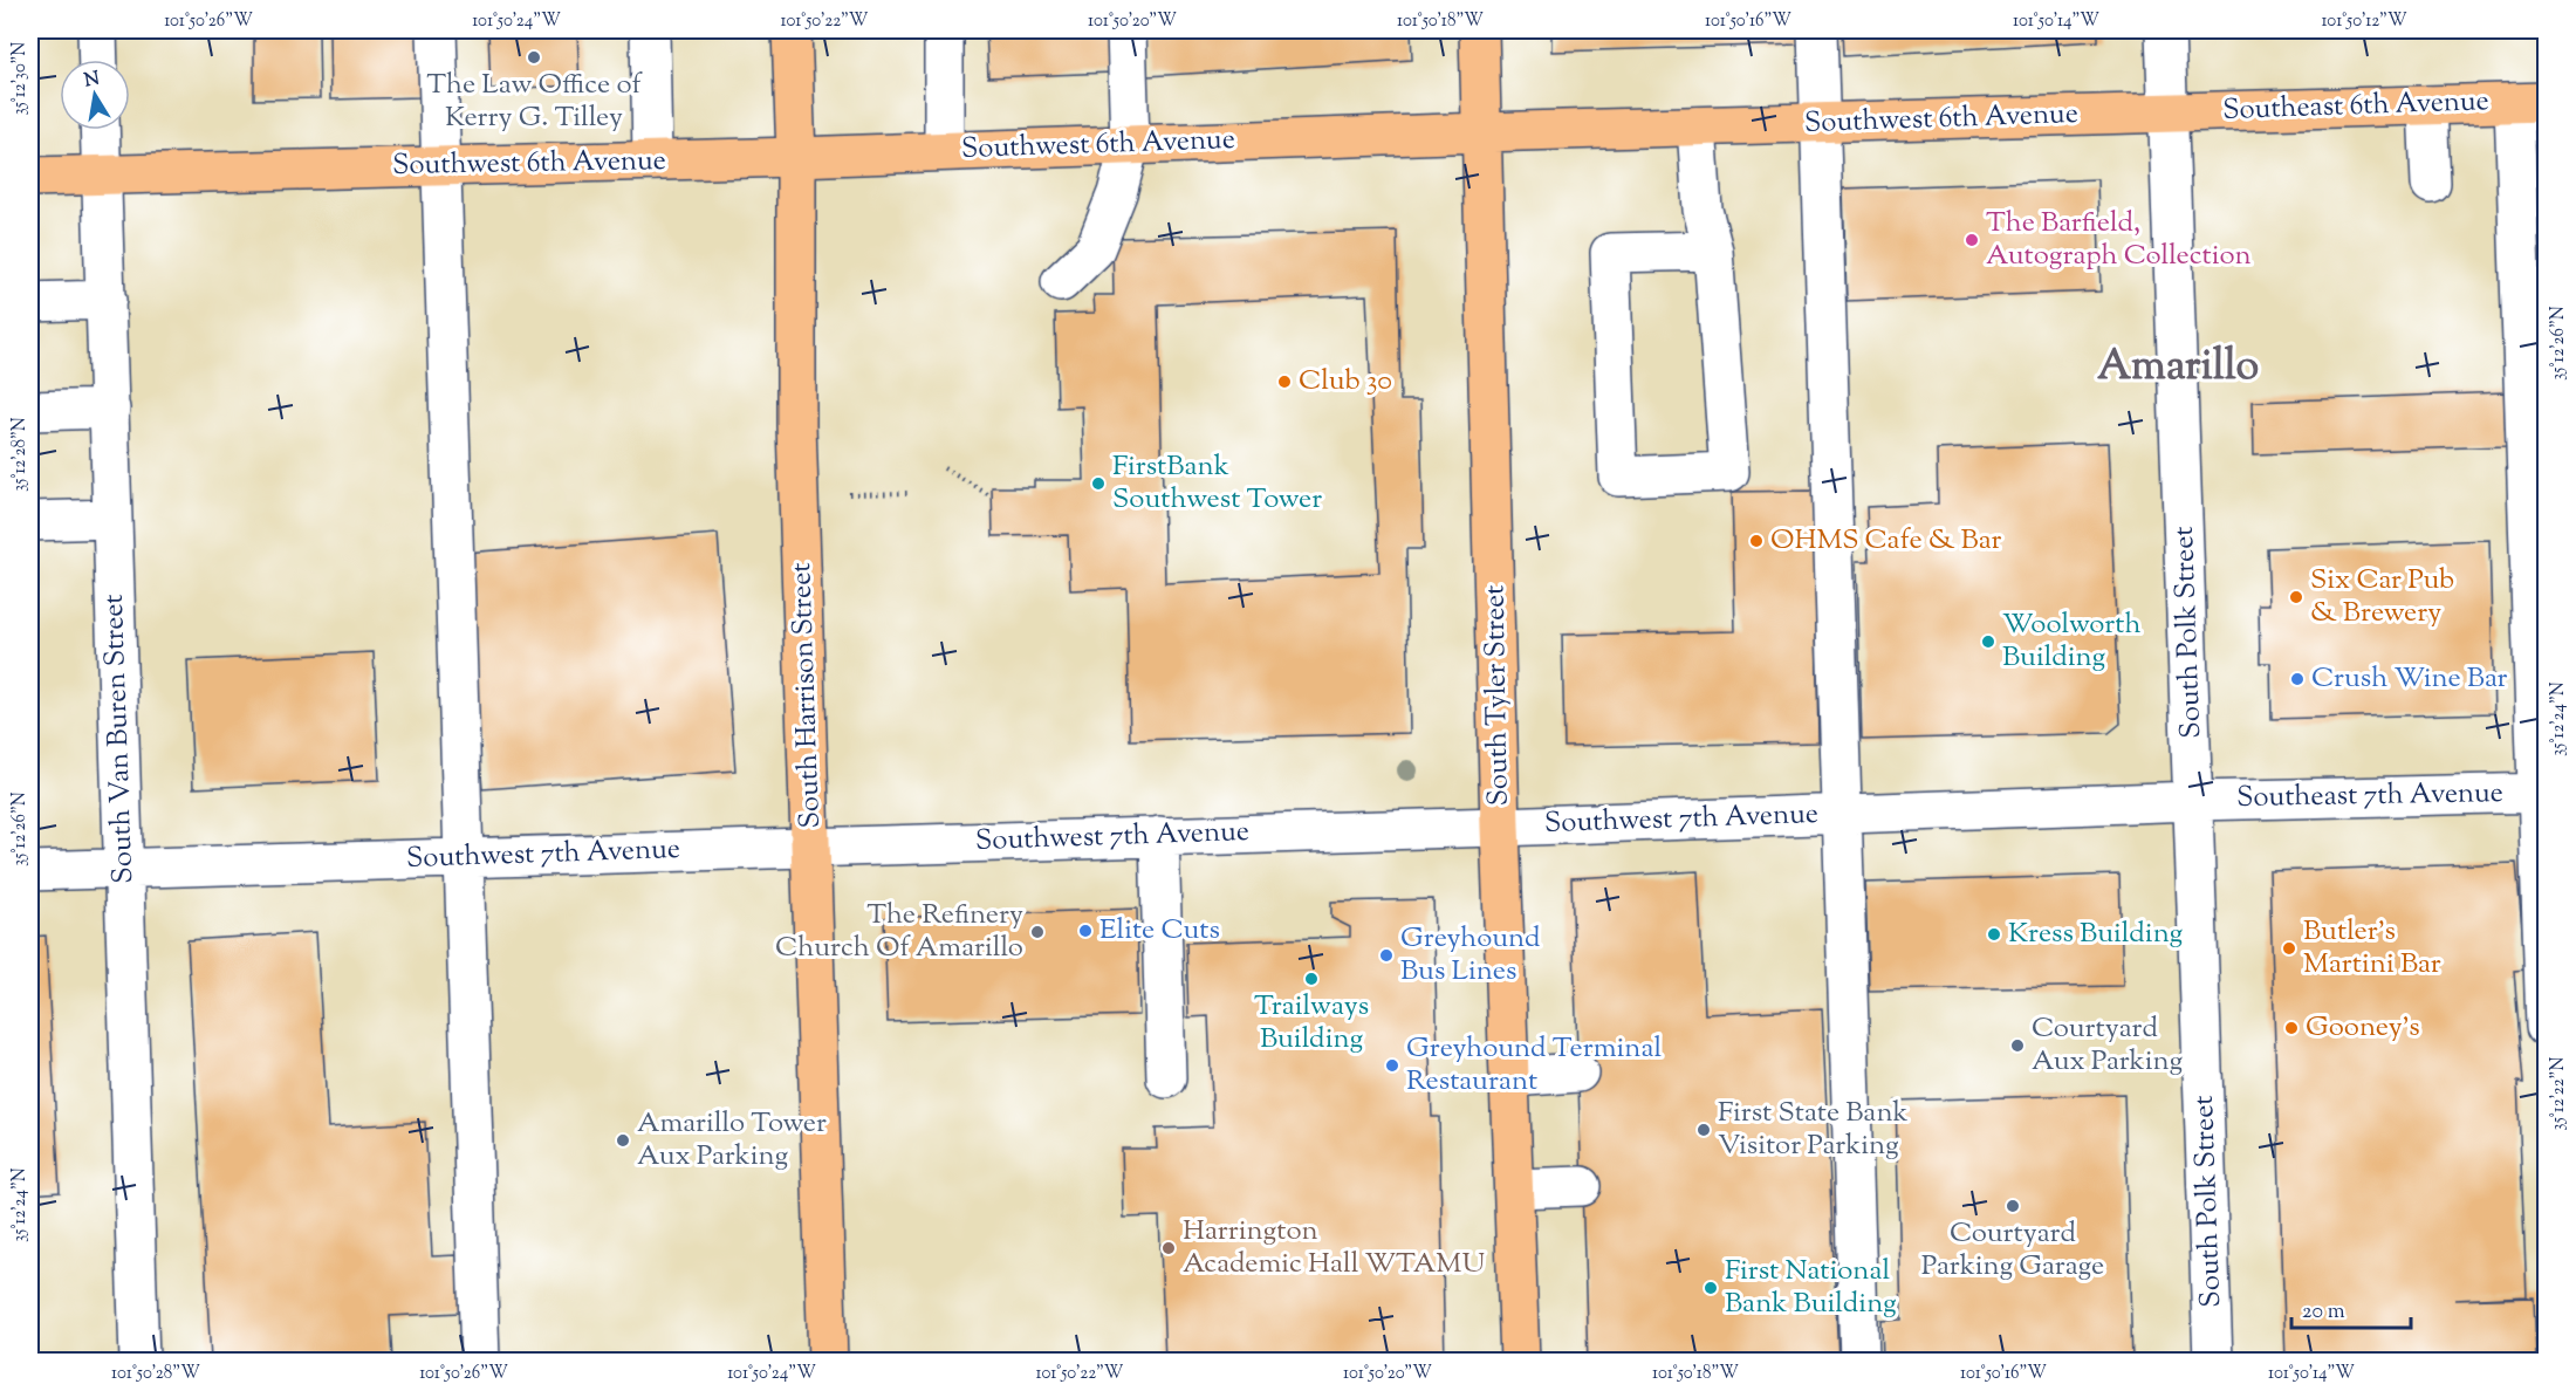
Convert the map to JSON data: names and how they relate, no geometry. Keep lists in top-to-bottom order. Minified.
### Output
{"streets":{"main road":["Southeast 6th Avenue","Southwest 6th Avenue","South Harrison Street","South Tyler Street"],"street":["South Polk Street","South Van Buren Street","Southeast 7th Avenue","Southwest 7th Avenue"]},"crossings":[["Southeast 6th Avenue","Southwest 6th Avenue"],["Southeast 6th Avenue","South Polk Street"],["Southwest 6th Avenue","South Polk Street"],["Southwest 6th Avenue","South Harrison Street"],["Southwest 6th Avenue","South Tyler Street"],["Southwest 6th Avenue","South Van Buren Street"],["South Polk Street","Southeast 7th Avenue"],["South Polk Street","Southwest 7th Avenue"],["South Harrison Street","Southwest 7th Avenue"],["South Tyler Street","Southwest 7th Avenue"],["South Van Buren Street","Southwest 7th Avenue"],["Southeast 7th Avenue","Southwest 7th Avenue"]],"districts":["Amarillo"],"places":["The Law Office of Kerry G. Tilley","The Barfield, Autograph Collection","Club 30","FirstBank Southwest Tower","OHMS Cafe & Bar","Six Car Pub & Brewery","Woolworth Building","Crush Wine Bar","Elite Cuts","The Refinery Church Of Amarillo","Kress Building","Butler's Martini Bar","Greyhound Bus Lines","Trailways Building","Gooney's","Courtyard Aux Parking","Greyhound Terminal Restaurant","First State Bank Visitor Parking","Amarillo Tower Aux Parking","Courtyard Parking Garage","Harrington Academic Hall WTAMU","First National Bank Building"],"scale_bar":"20 m","north":"top","coordinates":["101°50'26\"W","101°50'24\"W","101°50'22\"W","101°50'20\"W","101°50'18\"W","101°50'16\"W","101°50'14\"W","101°50'12\"W","35°12'30\"N","35°12'26\"N","35°12'28\"N","35°12'24\"N","35°12'22\"N","101°50'28\"W"]}
